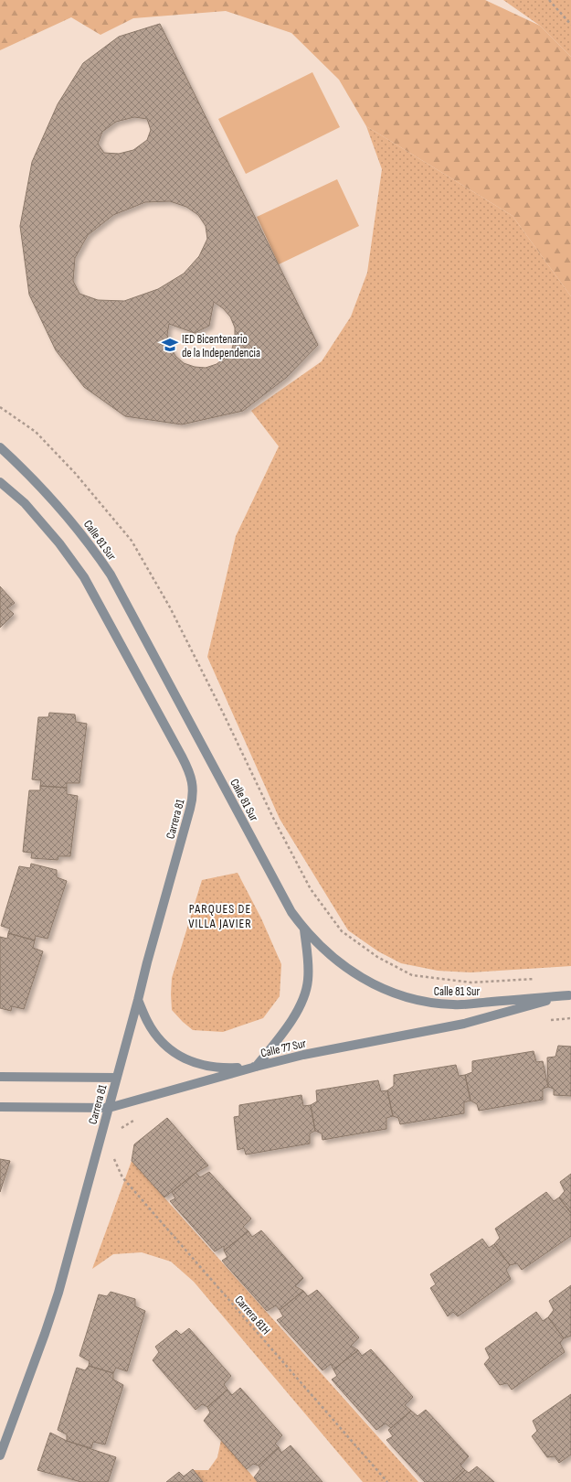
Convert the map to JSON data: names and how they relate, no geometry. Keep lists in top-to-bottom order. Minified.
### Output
{"streets":{"street":["Calle 81 Sur","Carrera 81","Calle 77 Sur"],"path":["Carrera 81H"]},"crossings":[["Calle 81 Sur","Calle 77 Sur"],["Carrera 81","Calle 77 Sur"]],"districts":["PARQUES DE VILLA JAVIER"],"places":{"school or university":["IED Bicentenario de la Independencia"]}}
